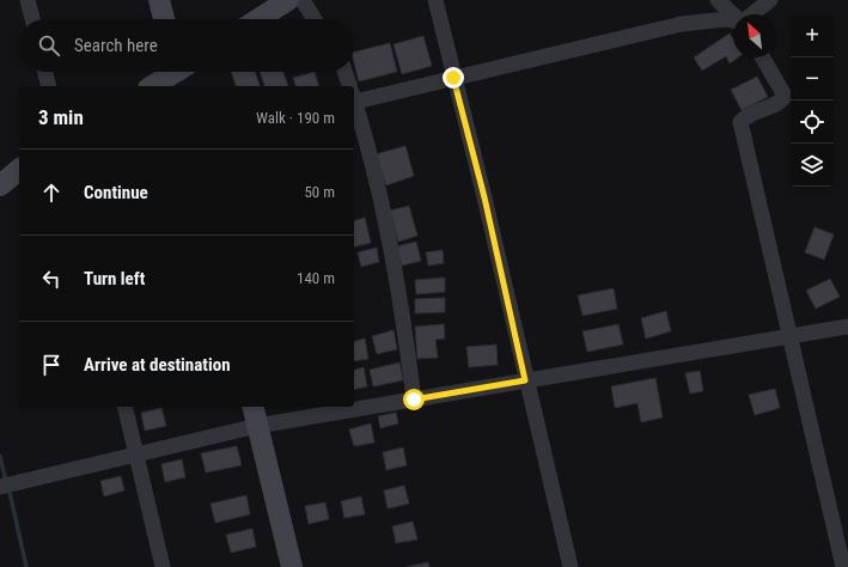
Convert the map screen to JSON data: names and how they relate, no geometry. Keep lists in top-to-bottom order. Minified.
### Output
{"north":"top left","page":{"map_buttons":["+","−"],"search":"Search here","heading":["3 min","Walk · 190 m"],"list":[["Continue","50 m"],["Turn left","140 m"],"Arrive at destination"]}}
